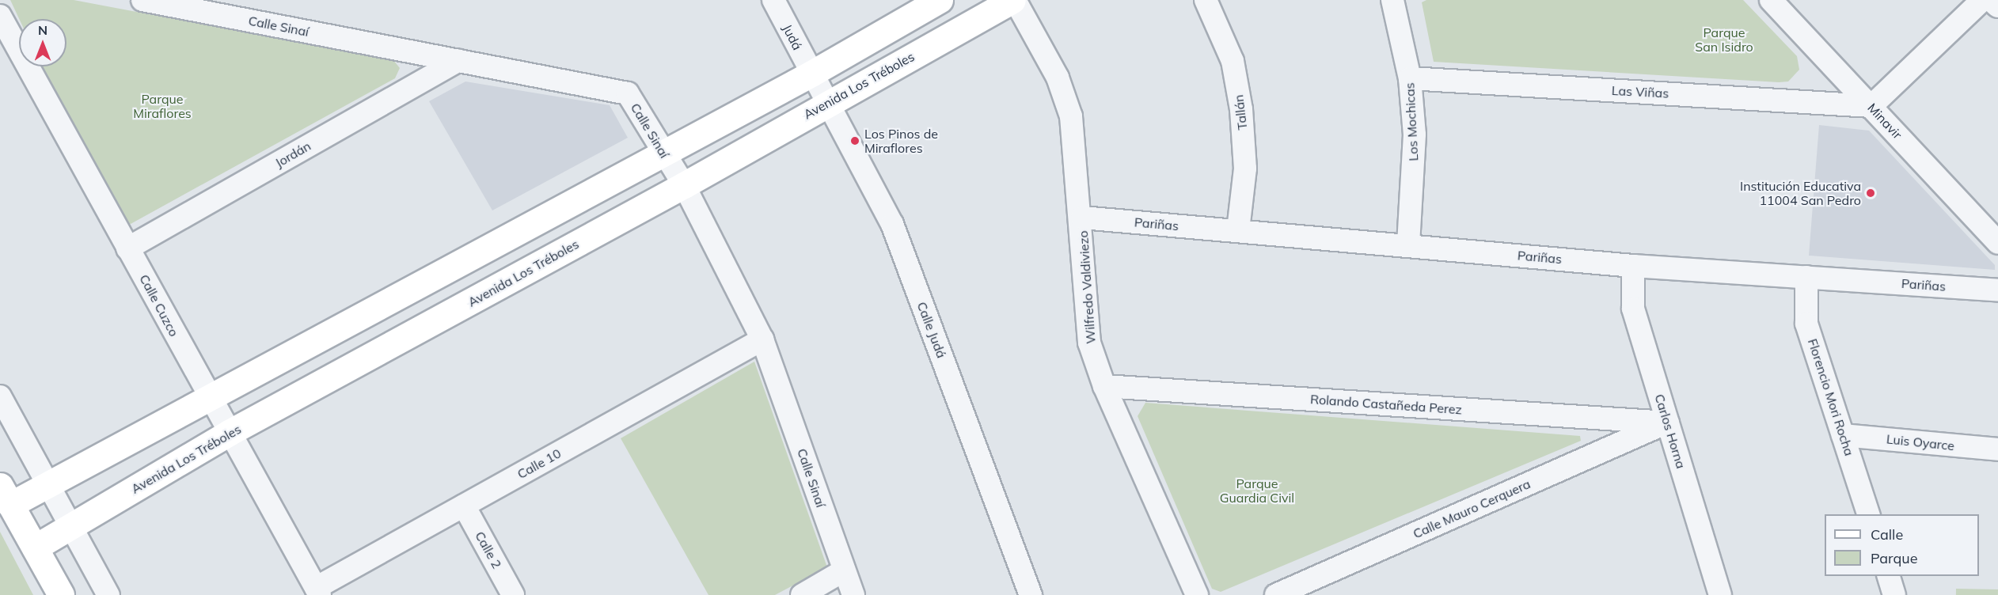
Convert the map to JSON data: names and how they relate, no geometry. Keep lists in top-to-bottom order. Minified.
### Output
{"streets":{"main road":["Avenida Los Tréboles"],"street":["Calle Sinaí","Judá","Las Viñas","Tallán","Minavir","Los Mochicas","Jordán","Pariñas","Wilfredo Valdiviezo","Calle Cuzco","Calle Judá","Florencio Mori Rocha","Rolando Castañeda Perez","Carlos Horna","Luis Oyarce","Calle 10","Calle Mauro Cerquera","Calle 2"]},"crossings":[["Calle Sinaí","Avenida Los Tréboles"],["Calle Sinaí","Jordán"],["Calle Sinaí","Calle 10"],["Judá","Calle Judá"],["Avenida Los Tréboles","Wilfredo Valdiviezo"],["Avenida Los Tréboles","Calle Cuzco"],["Avenida Los Tréboles","Calle Judá"],["Las Viñas","Minavir"],["Las Viñas","Los Mochicas"],["Tallán","Pariñas"],["Los Mochicas","Pariñas"],["Jordán","Calle Cuzco"],["Pariñas","Wilfredo Valdiviezo"],["Pariñas","Florencio Mori Rocha"],["Pariñas","Carlos Horna"],["Wilfredo Valdiviezo","Rolando Castañeda Perez"],["Calle Cuzco","Calle 10"],["Florencio Mori Rocha","Luis Oyarce"],["Rolando Castañeda Perez","Carlos Horna"],["Rolando Castañeda Perez","Calle Mauro Cerquera"],["Carlos Horna","Calle Mauro Cerquera"],["Calle 10","Calle 2"]],"parks":["Parque San Isidro","Parque Miraflores","Parque Guardia Civil"],"places":["Los Pinos de Miraflores","Institución Educativa 11004 San Pedro"],"legend":["Calle","Parque"],"north":"top"}
